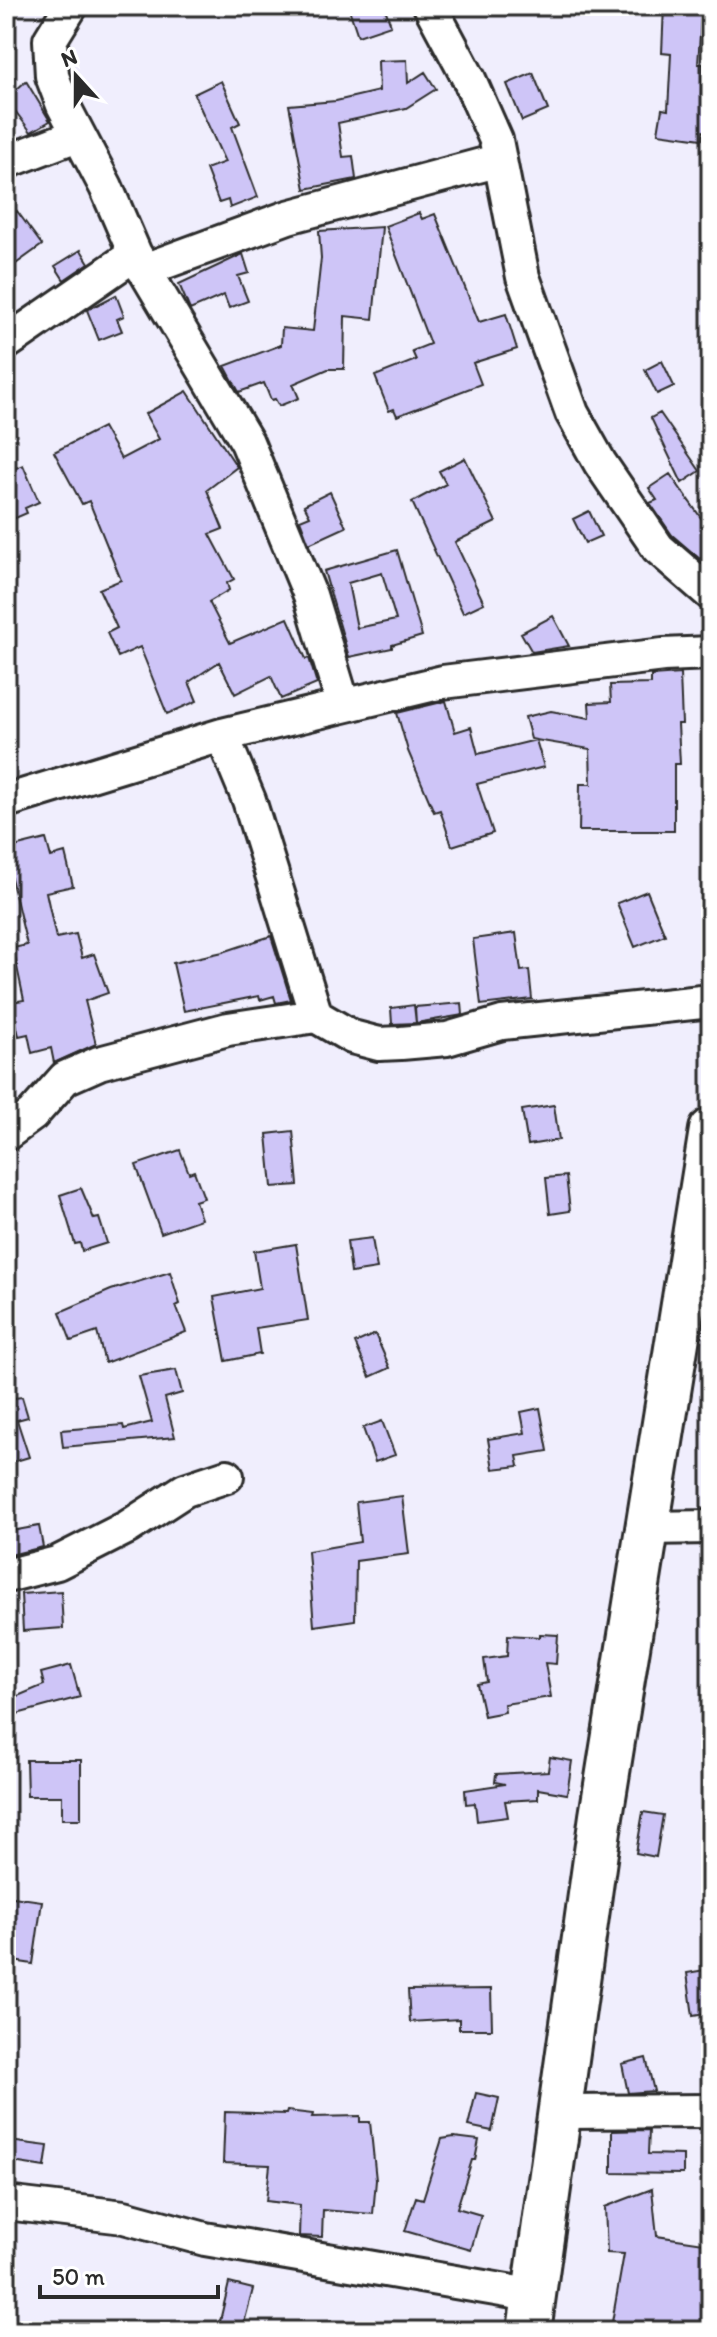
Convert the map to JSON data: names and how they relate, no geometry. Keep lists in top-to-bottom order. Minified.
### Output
{"scale_bar":"50 m","north":"top"}
